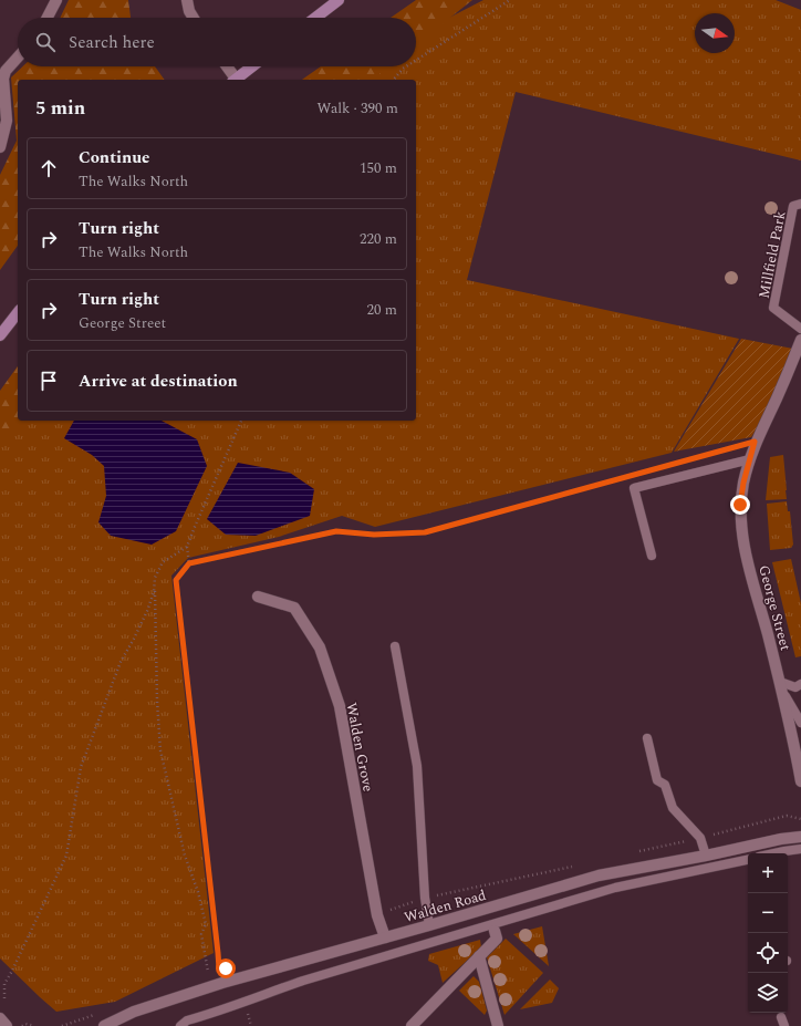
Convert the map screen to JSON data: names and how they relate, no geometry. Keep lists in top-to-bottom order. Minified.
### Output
{"streets":{"main road":["George Street","Walden Grove","Walden Road"],"lane":["Millfield Park"]},"crossings":[["Walden Grove","Walden Road"]],"north":"right","page":{"search":"Search here","heading":["5 min","Walk · 390 m"],"list":[["Continue","The Walks North","150 m"],["Turn right","The Walks North","220 m"],["Turn right","George Street","20 m"],"Arrive at destination"],"map_buttons":["+","−"]}}
